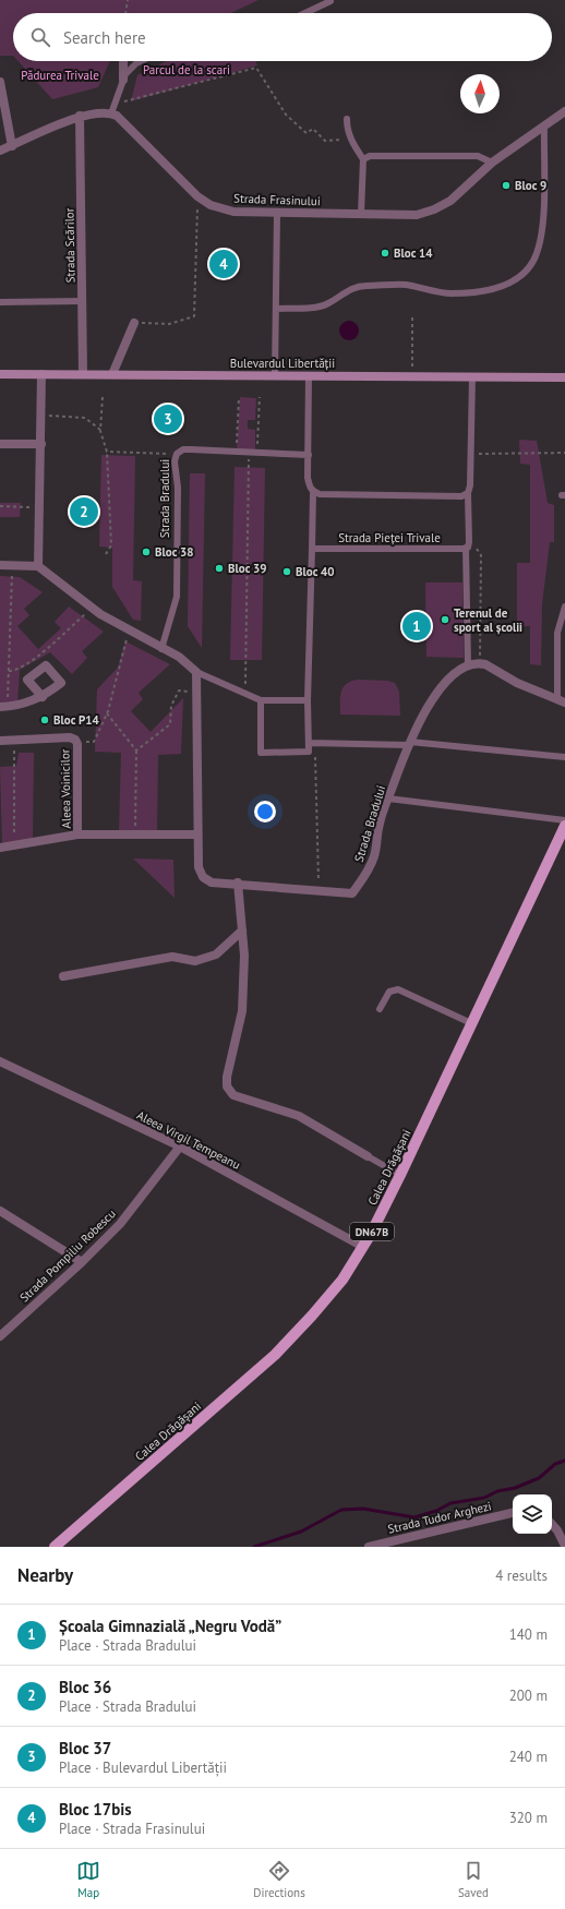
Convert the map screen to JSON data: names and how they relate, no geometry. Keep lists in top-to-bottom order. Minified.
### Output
{"streets":{"main road":["Bulevardul Libertății","Calea Drăgășani","DN67B"],"street":["Strada Frasinului","Strada Scărilor","Strada Bradului","Aleea Voinicilor","Aleea Virgil Tempeanu","Strada Pompiliu Robescu","Strada Tudor Arghezi"],"lane":["Strada Pieței Trivale"]},"crossings":[["Strada Scărilor","Bulevardul Libertății"],["Aleea Virgil Tempeanu","Calea Drăgășani"],["Aleea Virgil Tempeanu","Strada Pompiliu Robescu"]],"parks":["Parcul de la scari","Pădurea Trivale"],"places":["Bloc 9","Bloc 14","Bloc 38","Bloc 39","Bloc 40","Terenul de sport al școlii","Bloc P14"],"north":"top","page":{"search":"Search here","pins":["4","3","2","1"],"heading":["Nearby","4 results"],"list":[{"mark":"1","name":"Școala Gimnazială „Negru Vodă”","note":"Place · Strada Bradului","value":"140 m"},{"mark":"2","name":"Bloc 36","note":"Place · Strada Bradului","value":"200 m"},{"mark":"3","name":"Bloc 37","note":"Place · Bulevardul Libertății","value":"240 m"},{"mark":"4","name":"Bloc 17bis","note":"Place · Strada Frasinului","value":"320 m"}],"nav":["Map","Directions","Saved"]}}
